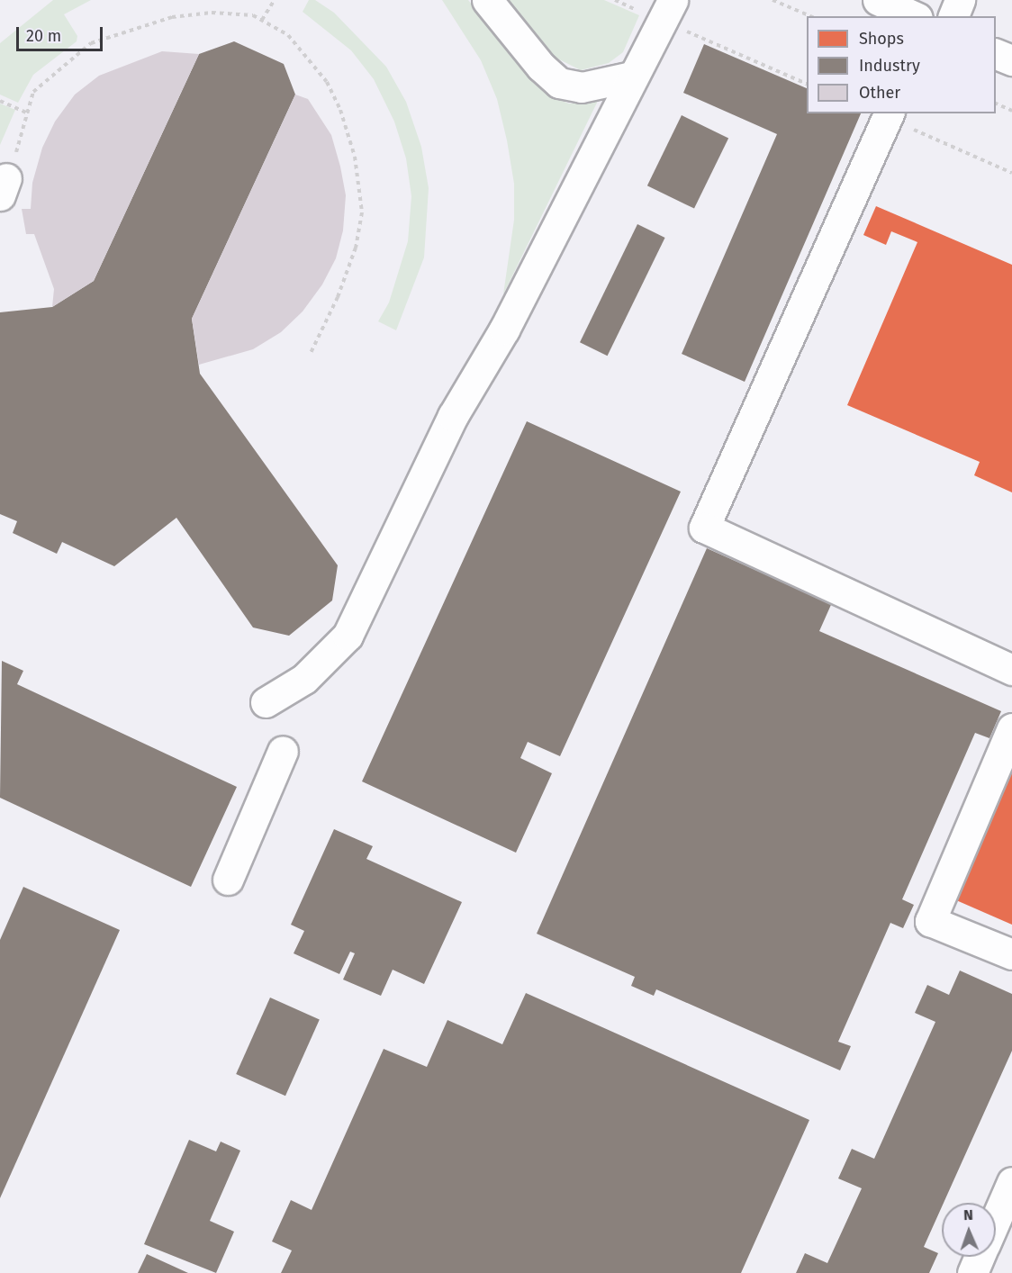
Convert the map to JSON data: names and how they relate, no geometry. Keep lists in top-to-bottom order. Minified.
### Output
{"legend":["Shops","Industry","Other"],"scale_bar":"20 m","north":"top"}
